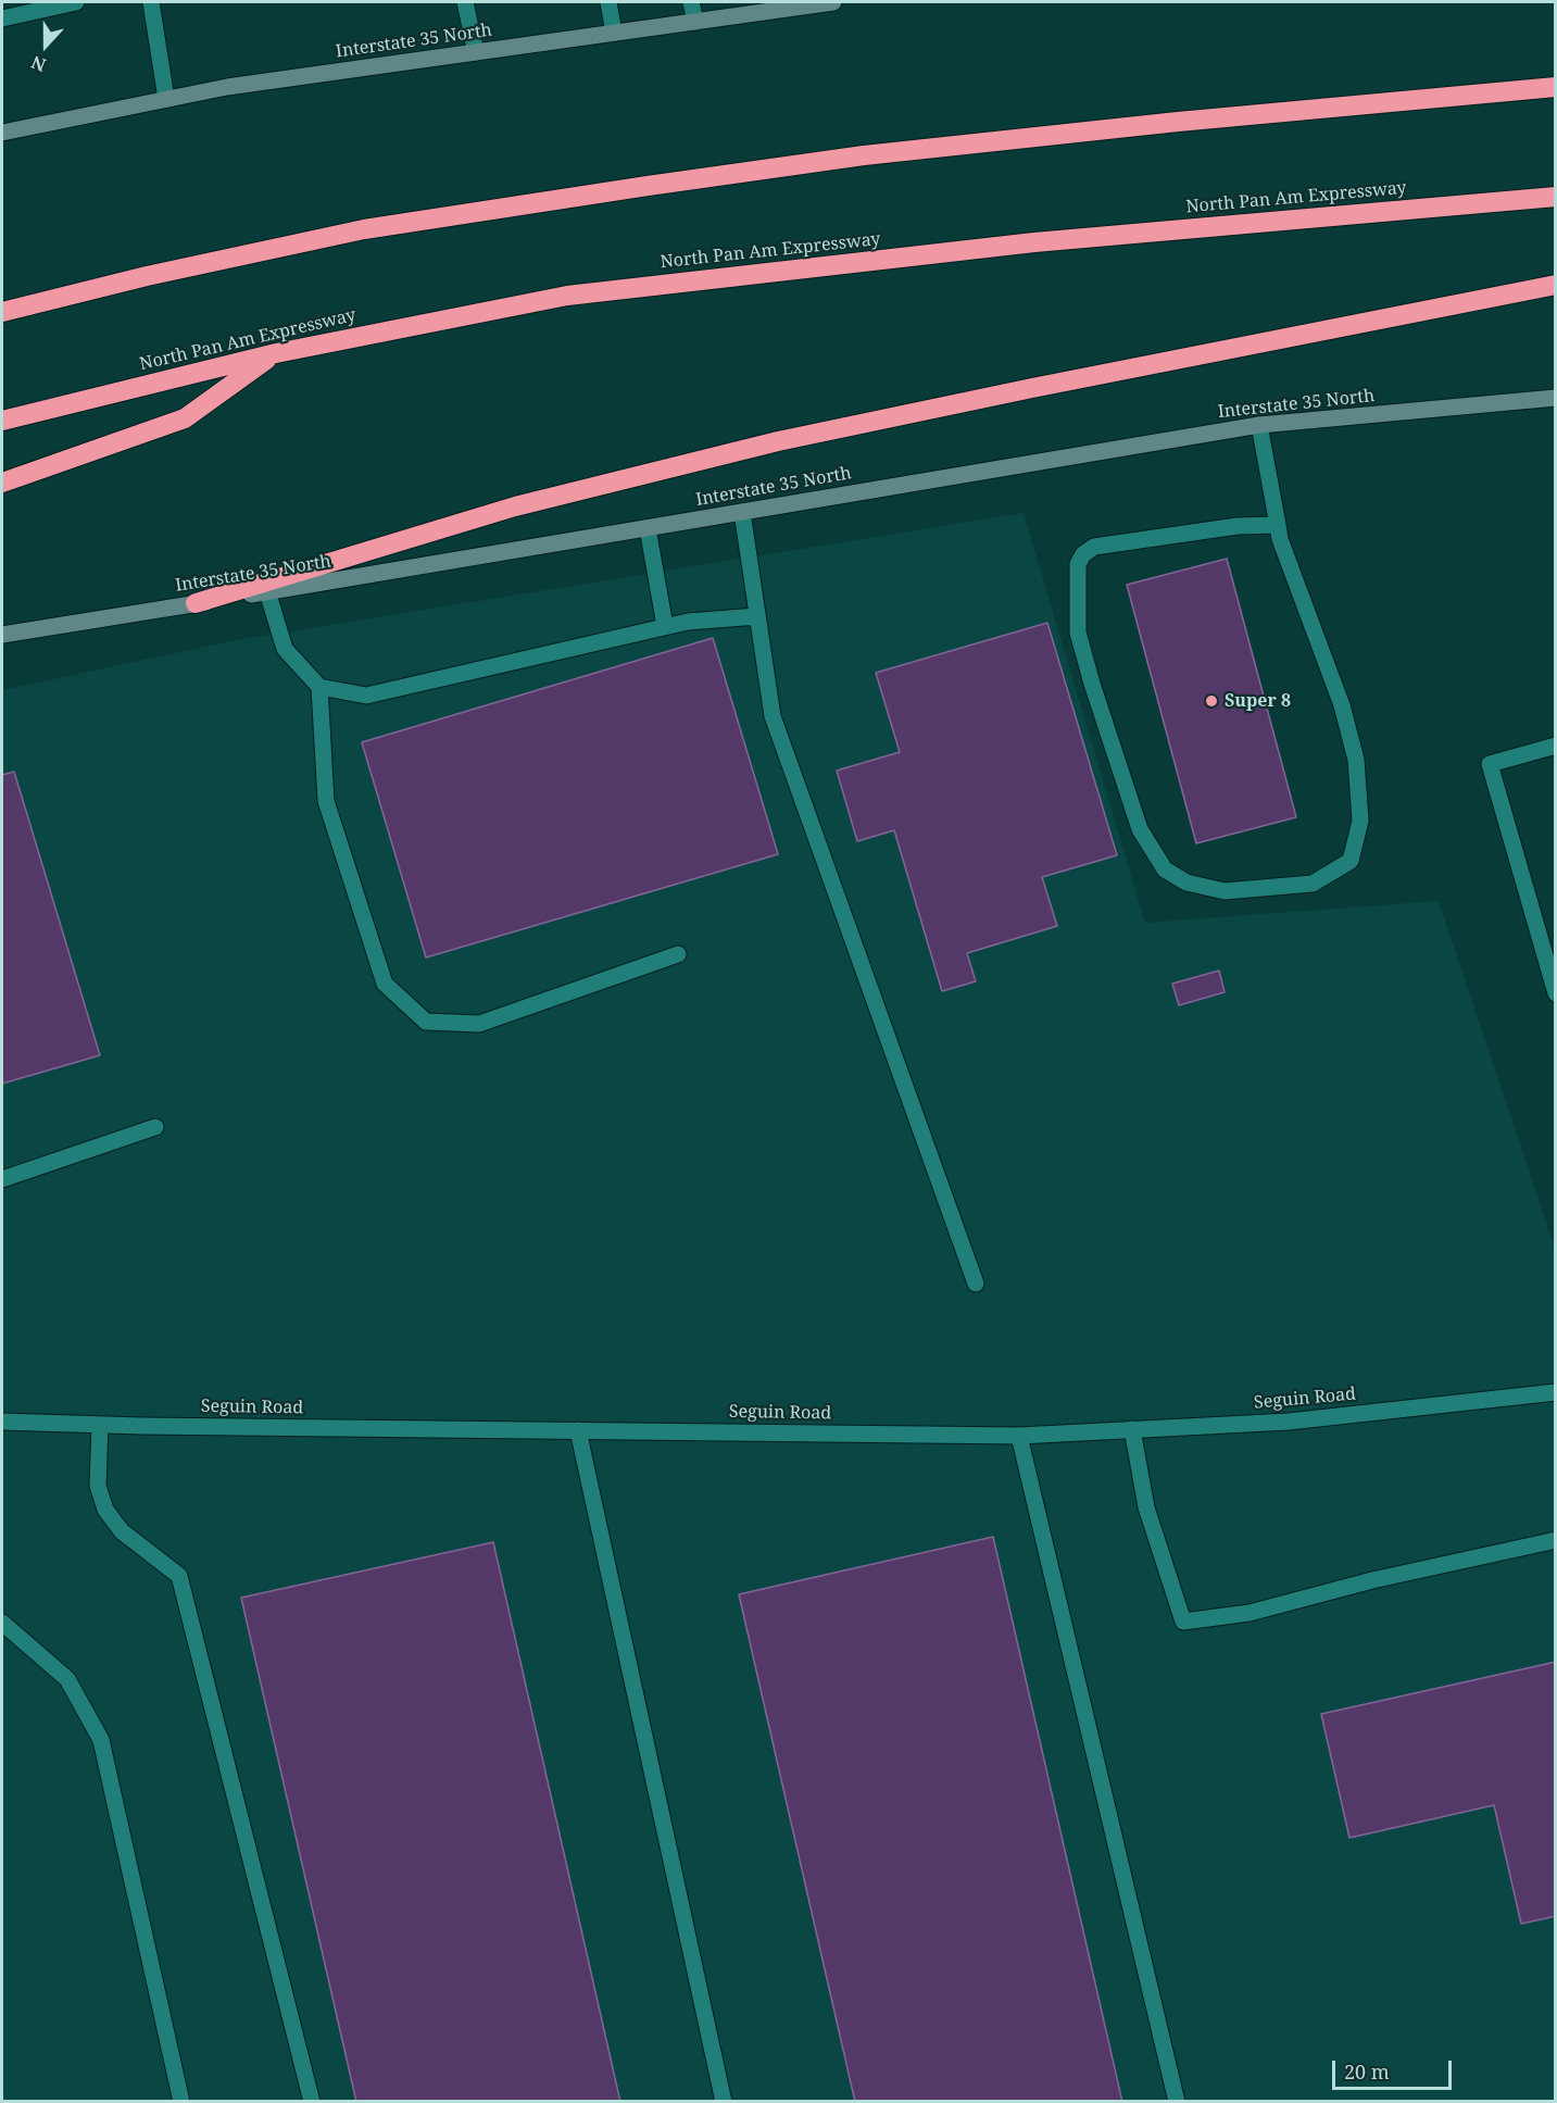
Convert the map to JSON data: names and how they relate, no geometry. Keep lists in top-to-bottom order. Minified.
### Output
{"streets":{"highway":["North Pan Am Expressway"],"main road":["Interstate 35 North"],"street":["Seguin Road"]},"places":["Super 8"],"scale_bar":"20 m","north":"bottom"}
